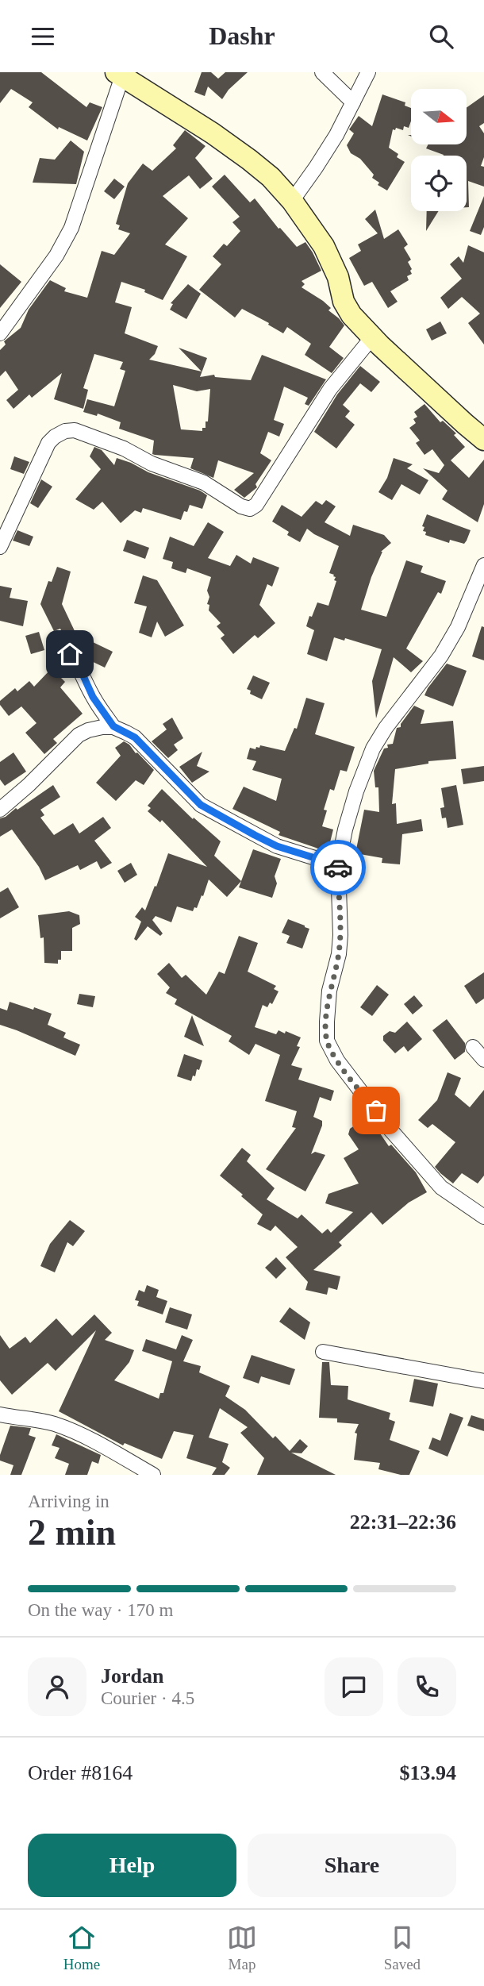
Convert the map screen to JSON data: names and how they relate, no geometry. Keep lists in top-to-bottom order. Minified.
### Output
{"north":"right","page":{"header":"Dashr","heading":["2 min","Arriving in","22:31–22:36"],"panel":["Jordan","Courier · 4.5","Order #8164","$13.94"],"bar":"On the way · 170 m","buttons":["Help","Share"],"tabs":["Home","Map","Saved"]}}
